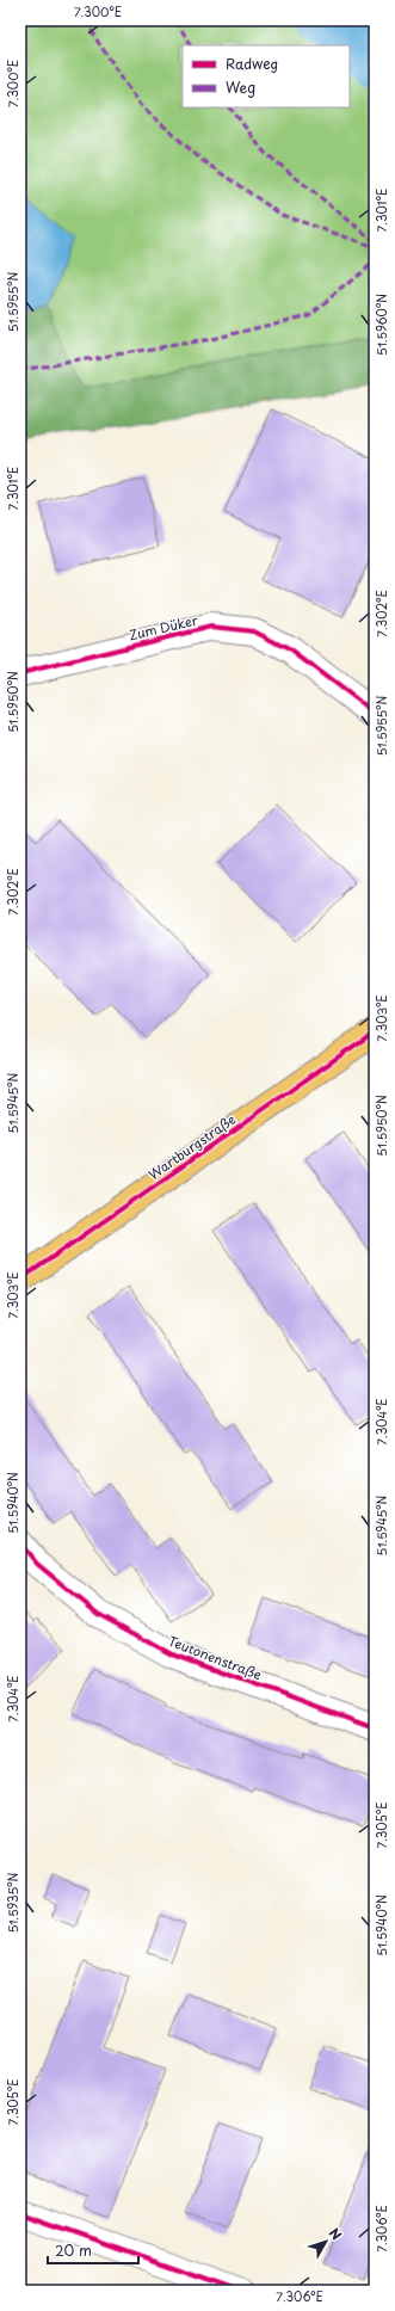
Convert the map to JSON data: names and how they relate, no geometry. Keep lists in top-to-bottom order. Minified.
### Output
{"streets":{"main road":["Wartburgstraße"],"street":["Zum Düker","Teutonenstraße"]},"legend":["Radweg","Weg"],"scale_bar":"20 m","north":"top right","coordinates":["7.300°E","7.301°E","51.5955°N","51.5960°N","7.302°E","51.5950°N","7.303°E","51.5945°N","7.304°E","51.5940°N","7.305°E","51.5935°N","7.306°E"]}
